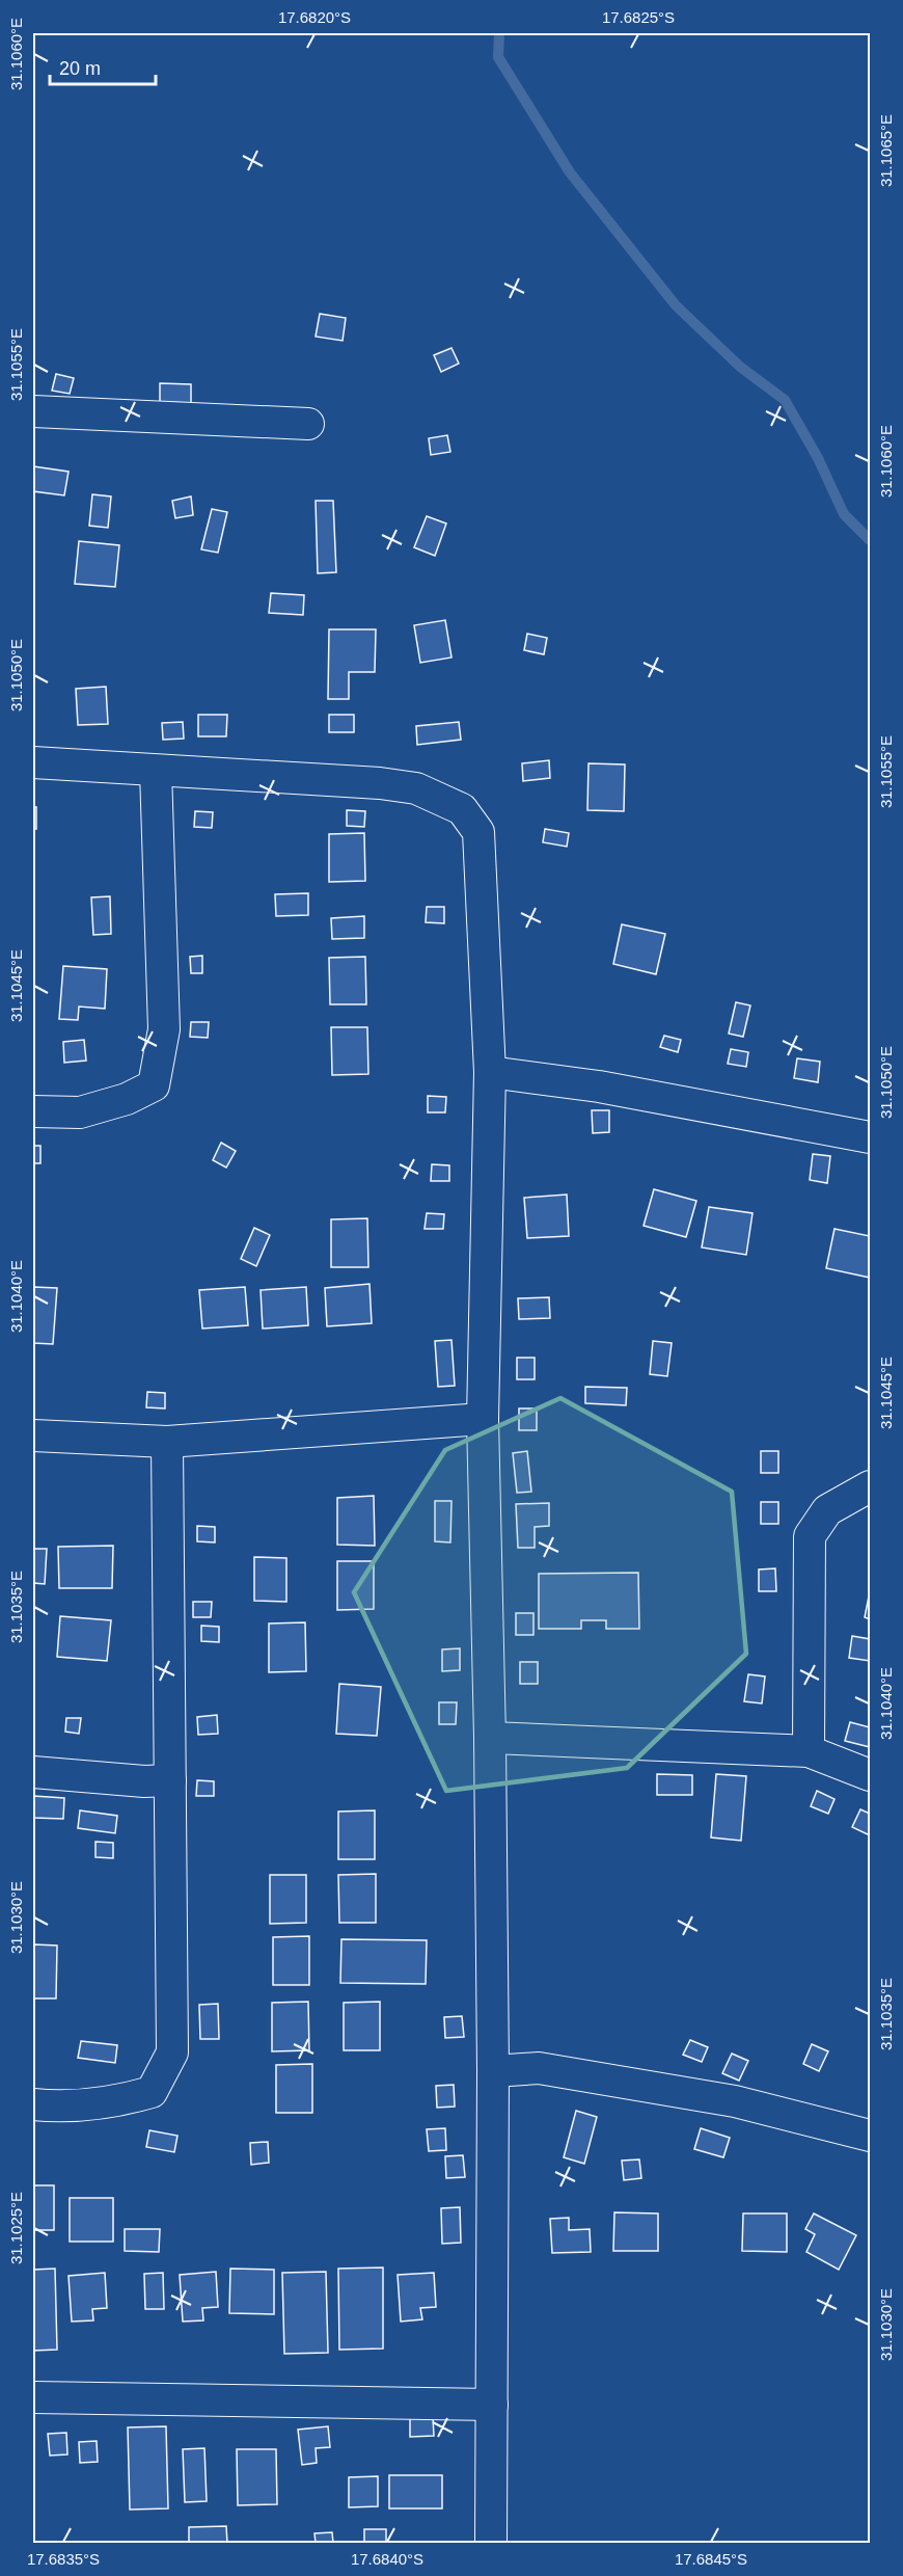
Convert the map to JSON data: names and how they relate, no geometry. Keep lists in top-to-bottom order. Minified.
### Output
{"scale_bar":"20 m","coordinates":["17.6820°S","17.6825°S","31.1060°E","31.1065°E","31.1055°E","31.1050°E","31.1045°E","31.1040°E","31.1035°E","31.1030°E","31.1025°E","17.6835°S","17.6840°S","17.6845°S"]}
